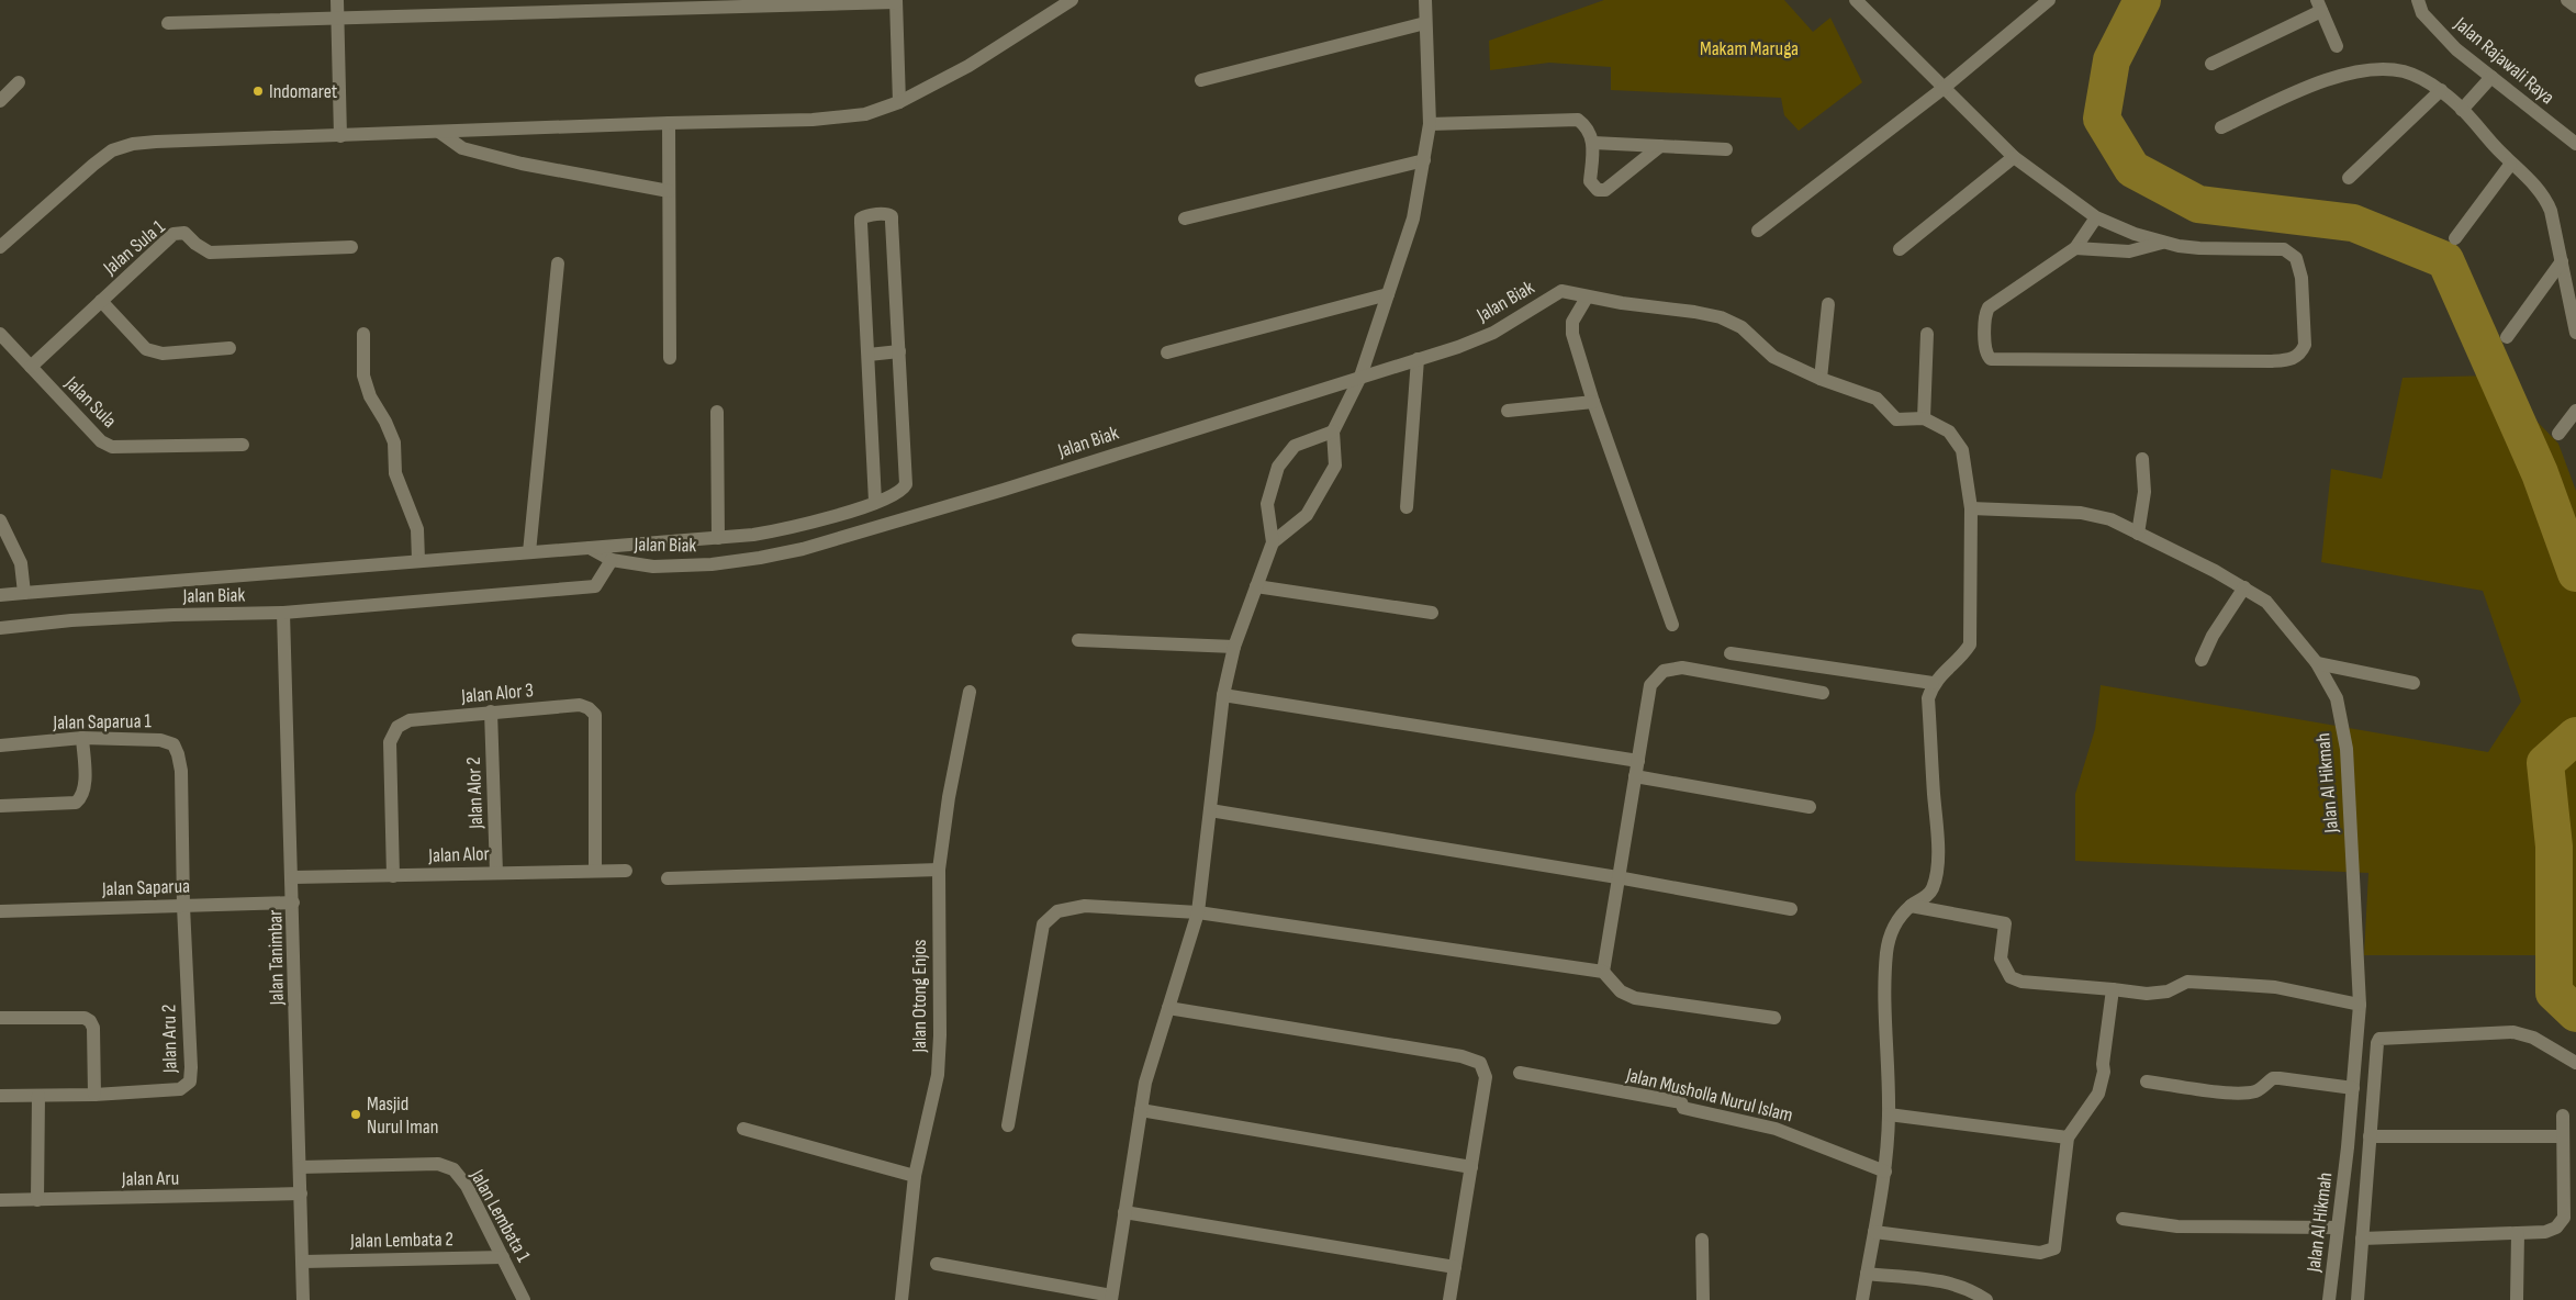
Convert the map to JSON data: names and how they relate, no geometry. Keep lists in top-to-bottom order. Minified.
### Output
{"streets":{"street":["Jalan Rajawali Raya","Jalan Sula 1","Jalan Biak","Jalan Sula","Jalan Alor 3","Jalan Saparua 1","Jalan Al Hikmah","Jalan Alor 2","Jalan Alor","Jalan Saparua","Jalan Tanimbar","Jalan Otong Enjos","Jalan Aru 2","Jalan Musholla Nurul Islam","Jalan Aru","Jalan Lembata 1","Jalan Lembata 2"]},"crossings":[["Jalan Sula 1","Jalan Sula"],["Jalan Biak","Jalan Tanimbar"],["Jalan Alor 3","Jalan Alor 2"],["Jalan Alor 3","Jalan Alor"],["Jalan Saparua 1","Jalan Saparua"],["Jalan Saparua 1","Jalan Aru 2"],["Jalan Alor 2","Jalan Alor"],["Jalan Alor","Jalan Tanimbar"],["Jalan Saparua","Jalan Tanimbar"],["Jalan Saparua","Jalan Aru 2"],["Jalan Tanimbar","Jalan Aru"],["Jalan Tanimbar","Jalan Lembata 1"],["Jalan Tanimbar","Jalan Lembata 2"],["Jalan Lembata 1","Jalan Lembata 2"]],"parks":["Makam Maruga"],"places":["Indomaret","Masjid Nurul Iman"]}
